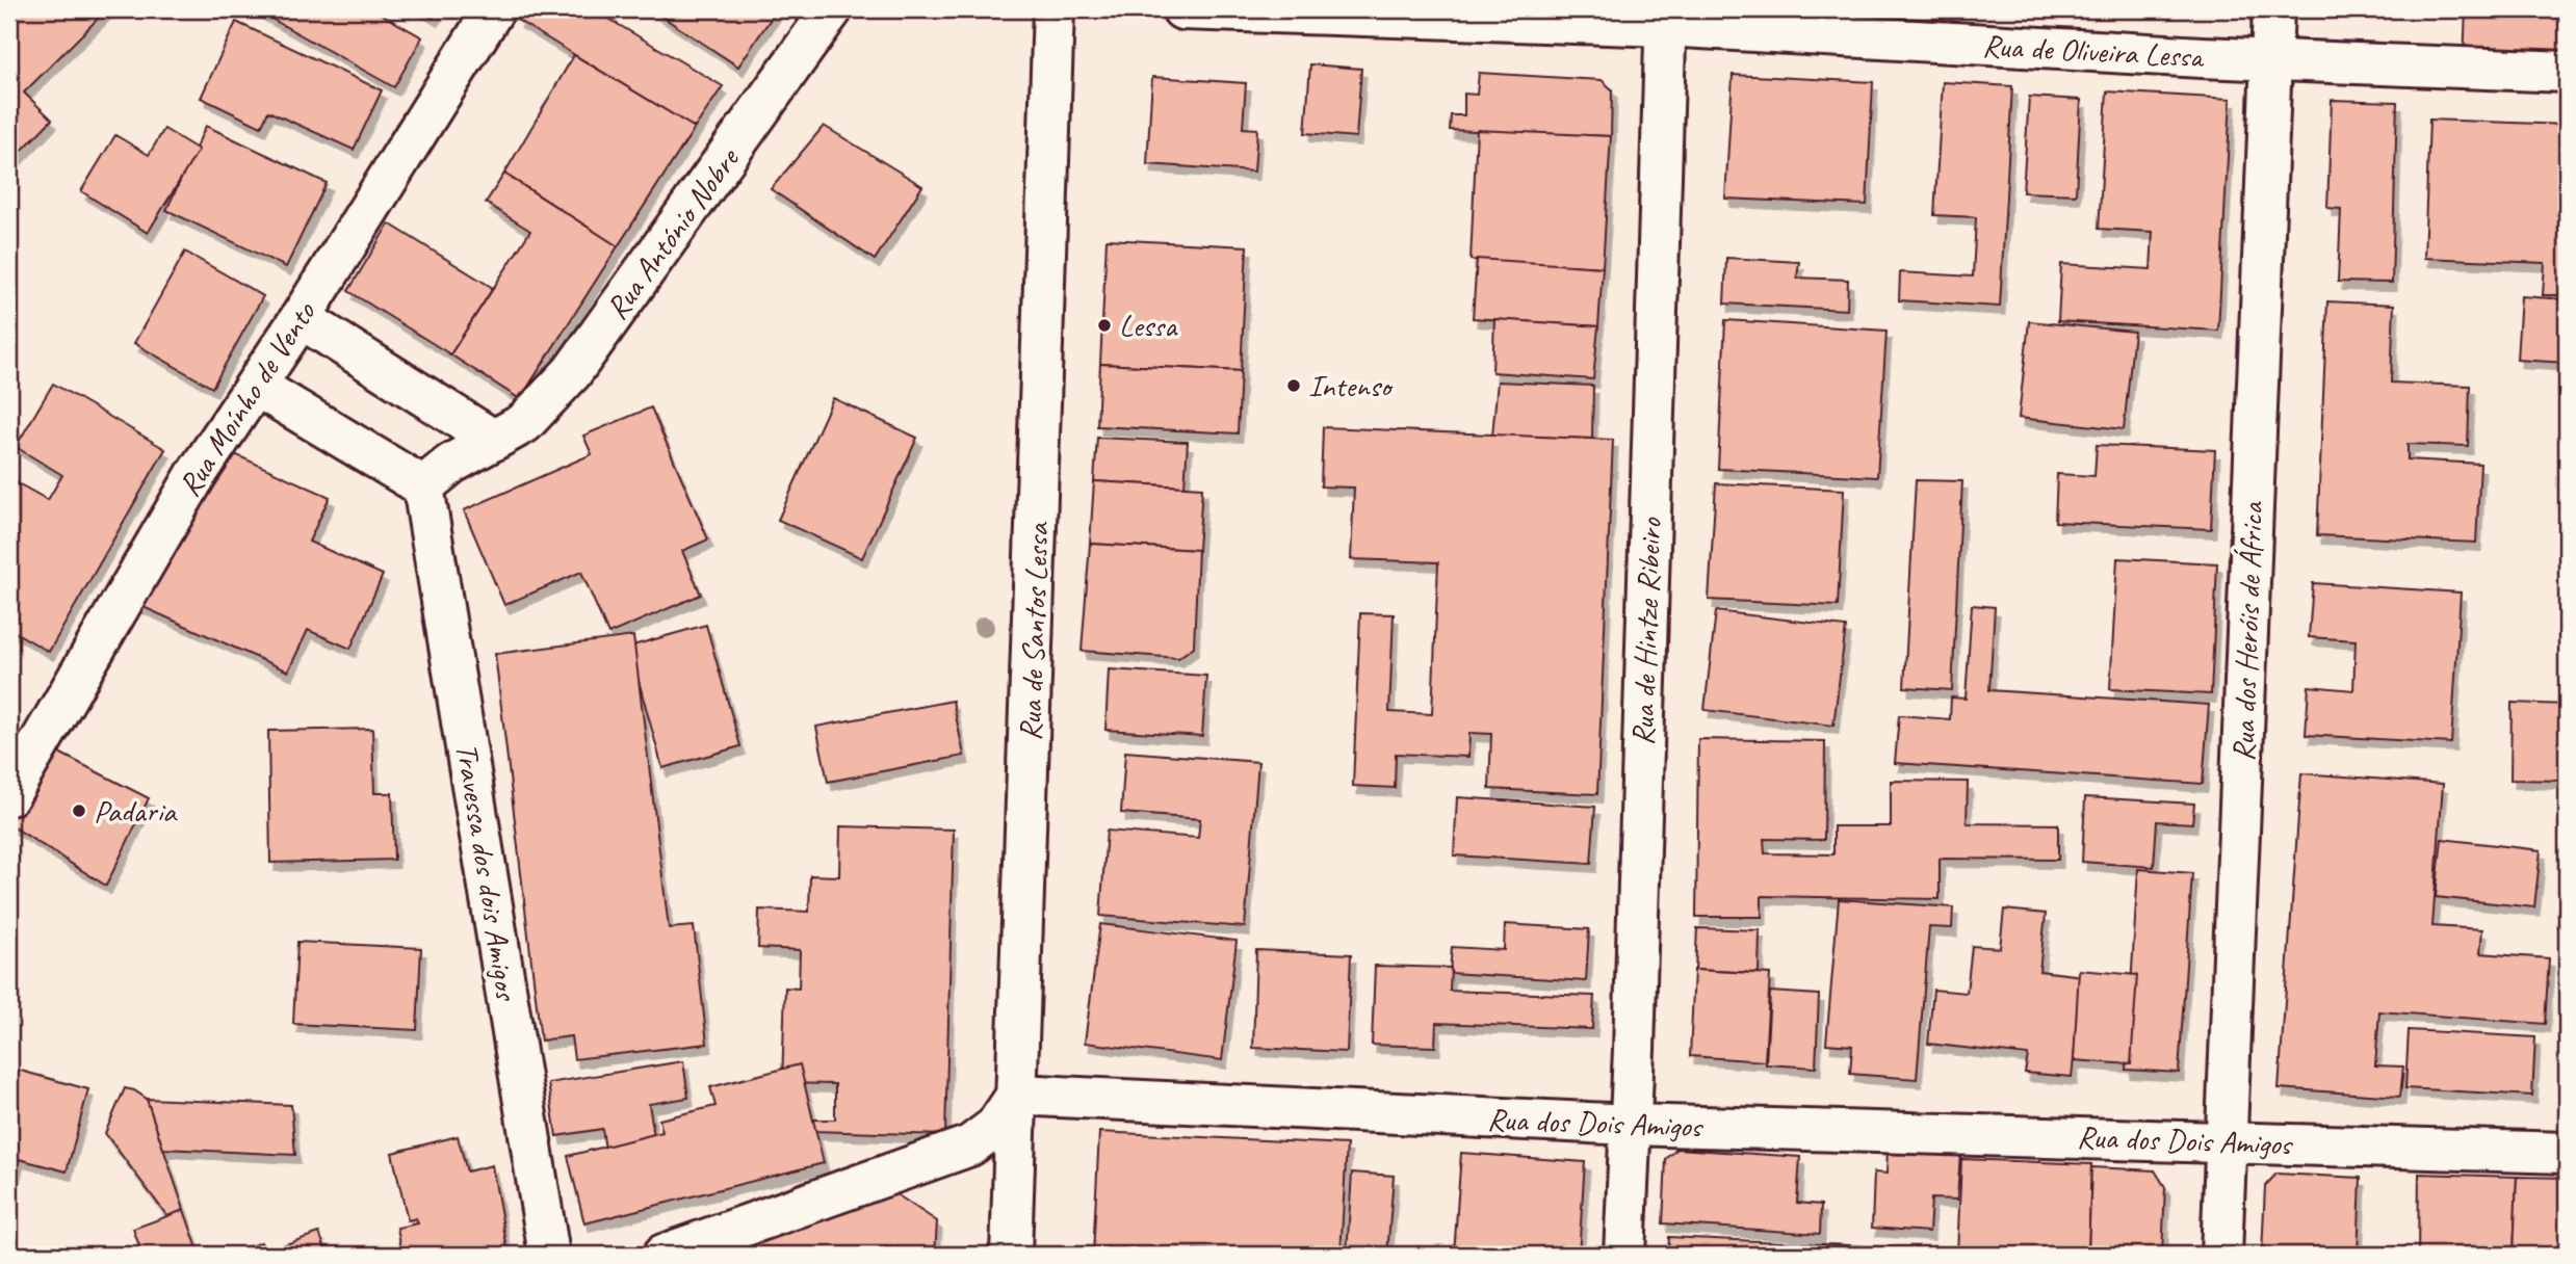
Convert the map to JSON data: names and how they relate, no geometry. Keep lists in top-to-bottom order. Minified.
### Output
{"streets":{"street":["Rua de Oliveira Lessa","Rua António Nobre","Rua Moínho de Vento","Rua de Santos Lessa","Rua de Hintze Ribeiro","Rua dos Heróis de África","Travessa dos dois Amigos","Rua dos Dois Amigos"]},"crossings":[["Rua de Oliveira Lessa","Rua de Hintze Ribeiro"],["Rua de Oliveira Lessa","Rua dos Heróis de África"],["Rua de Santos Lessa","Rua dos Dois Amigos"],["Rua de Hintze Ribeiro","Rua dos Dois Amigos"],["Rua dos Heróis de África","Rua dos Dois Amigos"]],"places":["Lessa","Intenso","Padaria"]}
